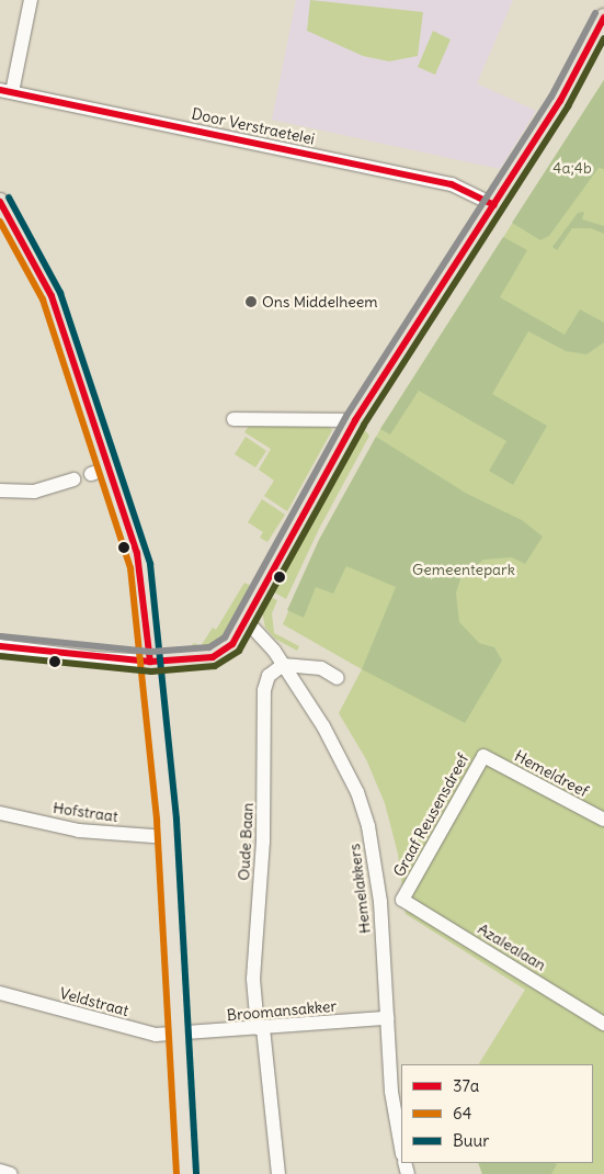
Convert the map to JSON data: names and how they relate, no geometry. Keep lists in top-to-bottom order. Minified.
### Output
{"streets":{"street":["Door Verstraetelei","Hemeldreef","Hofstraat","Graaf Reusensdreef","Oude Baan","Hemelakkers","Azalealaan","Veldstraat","Broomansakker"]},"crossings":[["Hemeldreef","Graaf Reusensdreef"],["Graaf Reusensdreef","Hemelakkers"],["Graaf Reusensdreef","Azalealaan"],["Oude Baan","Hemelakkers"],["Oude Baan","Broomansakker"],["Hemelakkers","Broomansakker"],["Veldstraat","Broomansakker"]],"parks":["4a;4b","Gemeentepark"],"places":["Ons Middelheem"],"lines":["transit line 37a","transit line Buur","transit line 64"],"legend":["37a","64","Buur"]}
